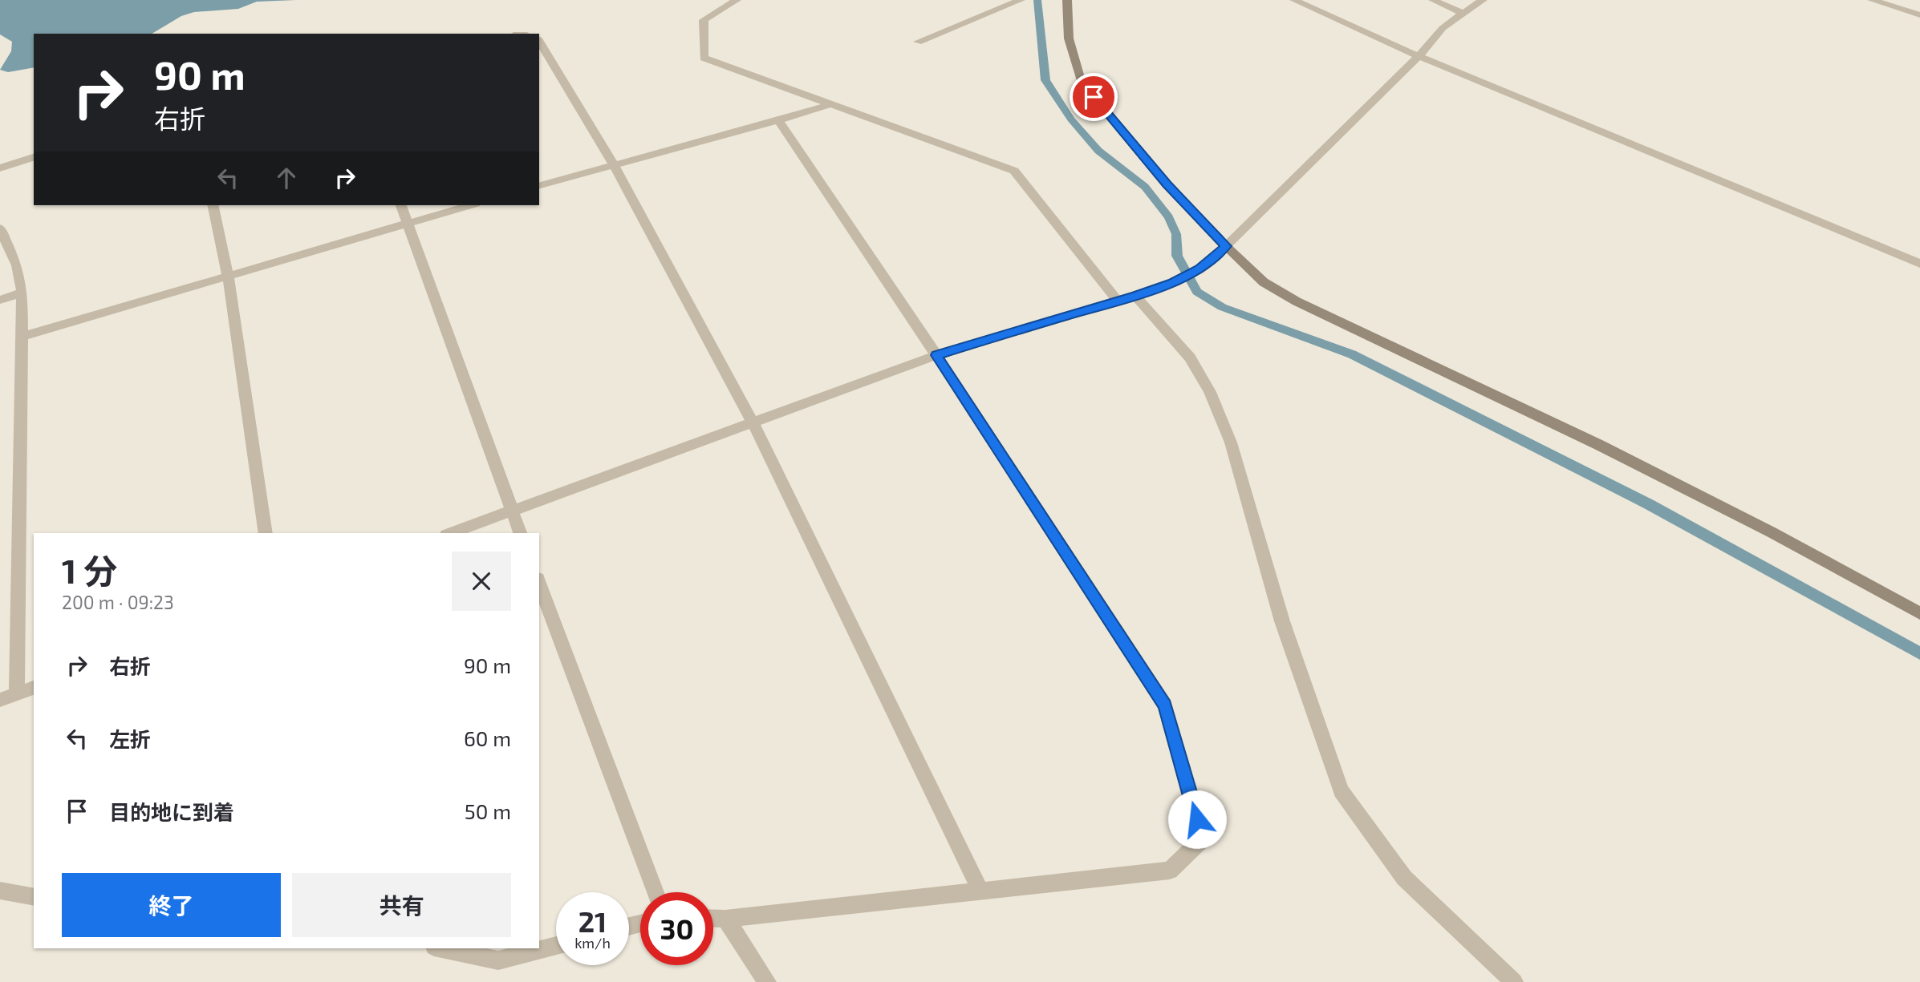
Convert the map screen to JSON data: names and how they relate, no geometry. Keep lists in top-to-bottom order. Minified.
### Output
{"page":{"turn":["90 m","右折"],"heading":["1 分","200 m · 09:23"],"list":[{"name":"右折","value":"90 m"},{"name":"左折","value":"60 m"},{"name":"目的地に到着","value":"50 m"}],"buttons":["終了","共有"],"speed":"21 km/h","limit":"30"}}
